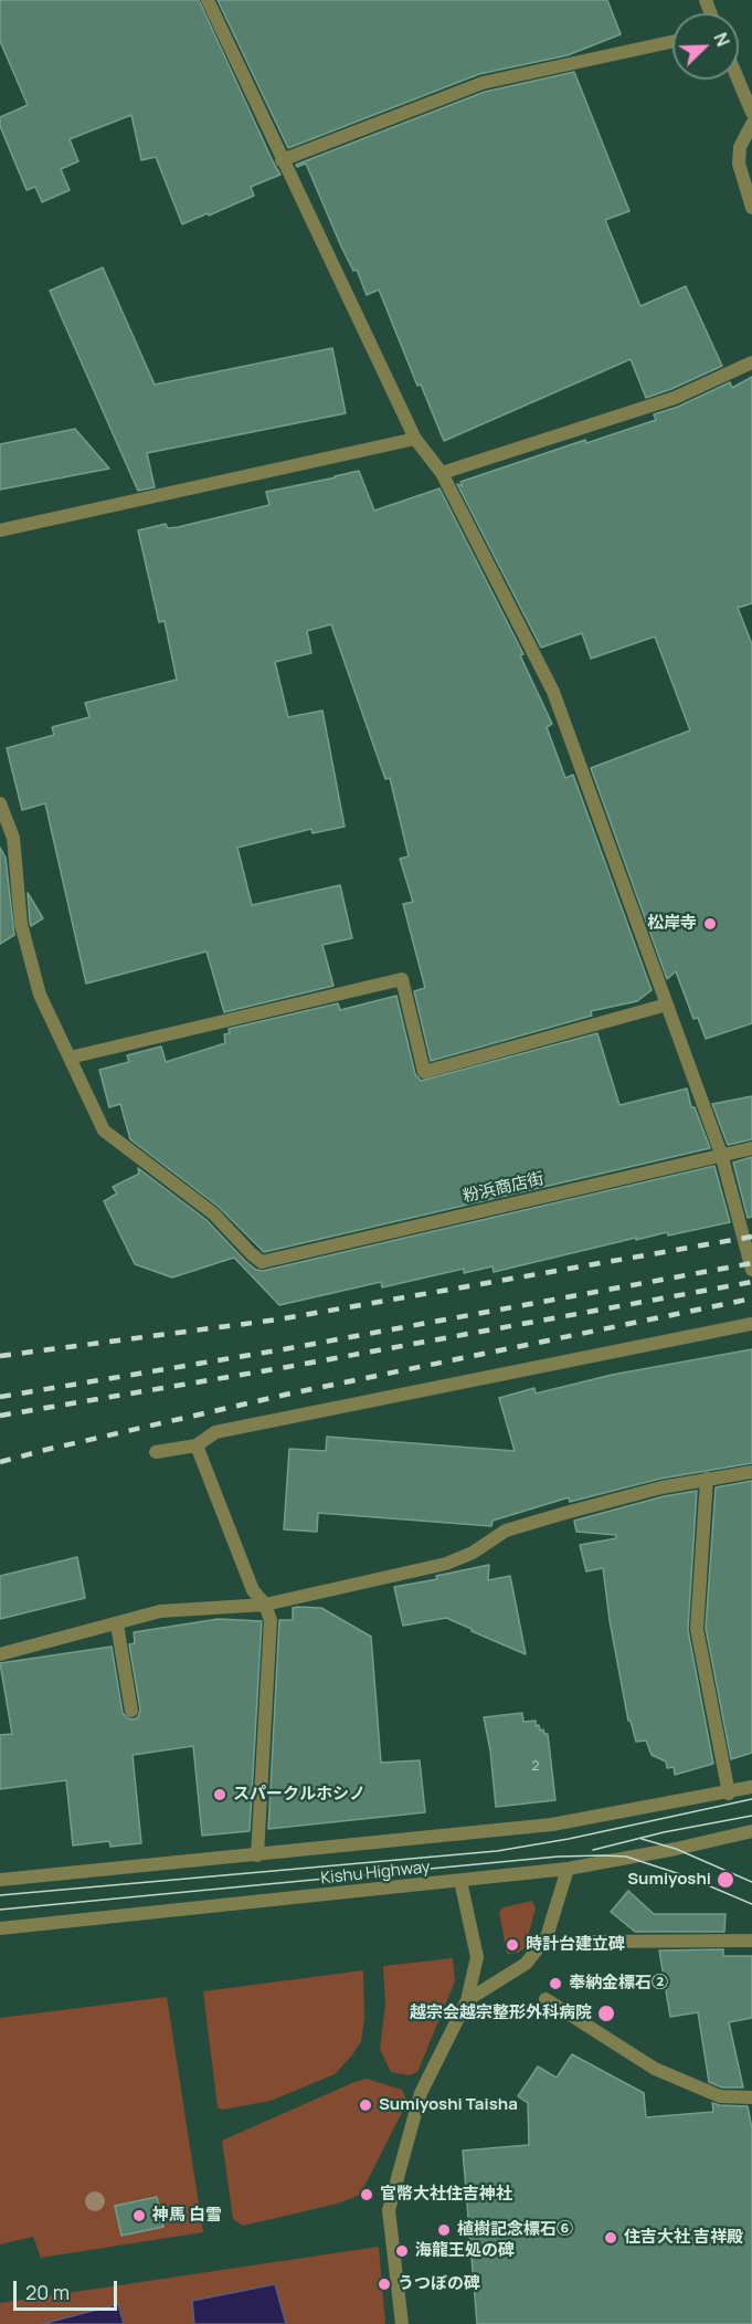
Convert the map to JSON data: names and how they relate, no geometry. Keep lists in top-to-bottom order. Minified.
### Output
{"streets":{"street":["粉浜商店街","Kishu Highway"]},"places":["松岸寺","スパークルホシノ","Sumiyoshi","時計台建立碑","奉納金標石②","越宗会越宗整形外科病院","Sumiyoshi Taisha","官幣大社住吉神社","神馬 白雪","植樹記念標石⑥","住吉大社 吉祥殿","海龍王処の碑","うつぼの碑"],"house_numbers":["2"],"scale_bar":"20 m","north":"top right"}
